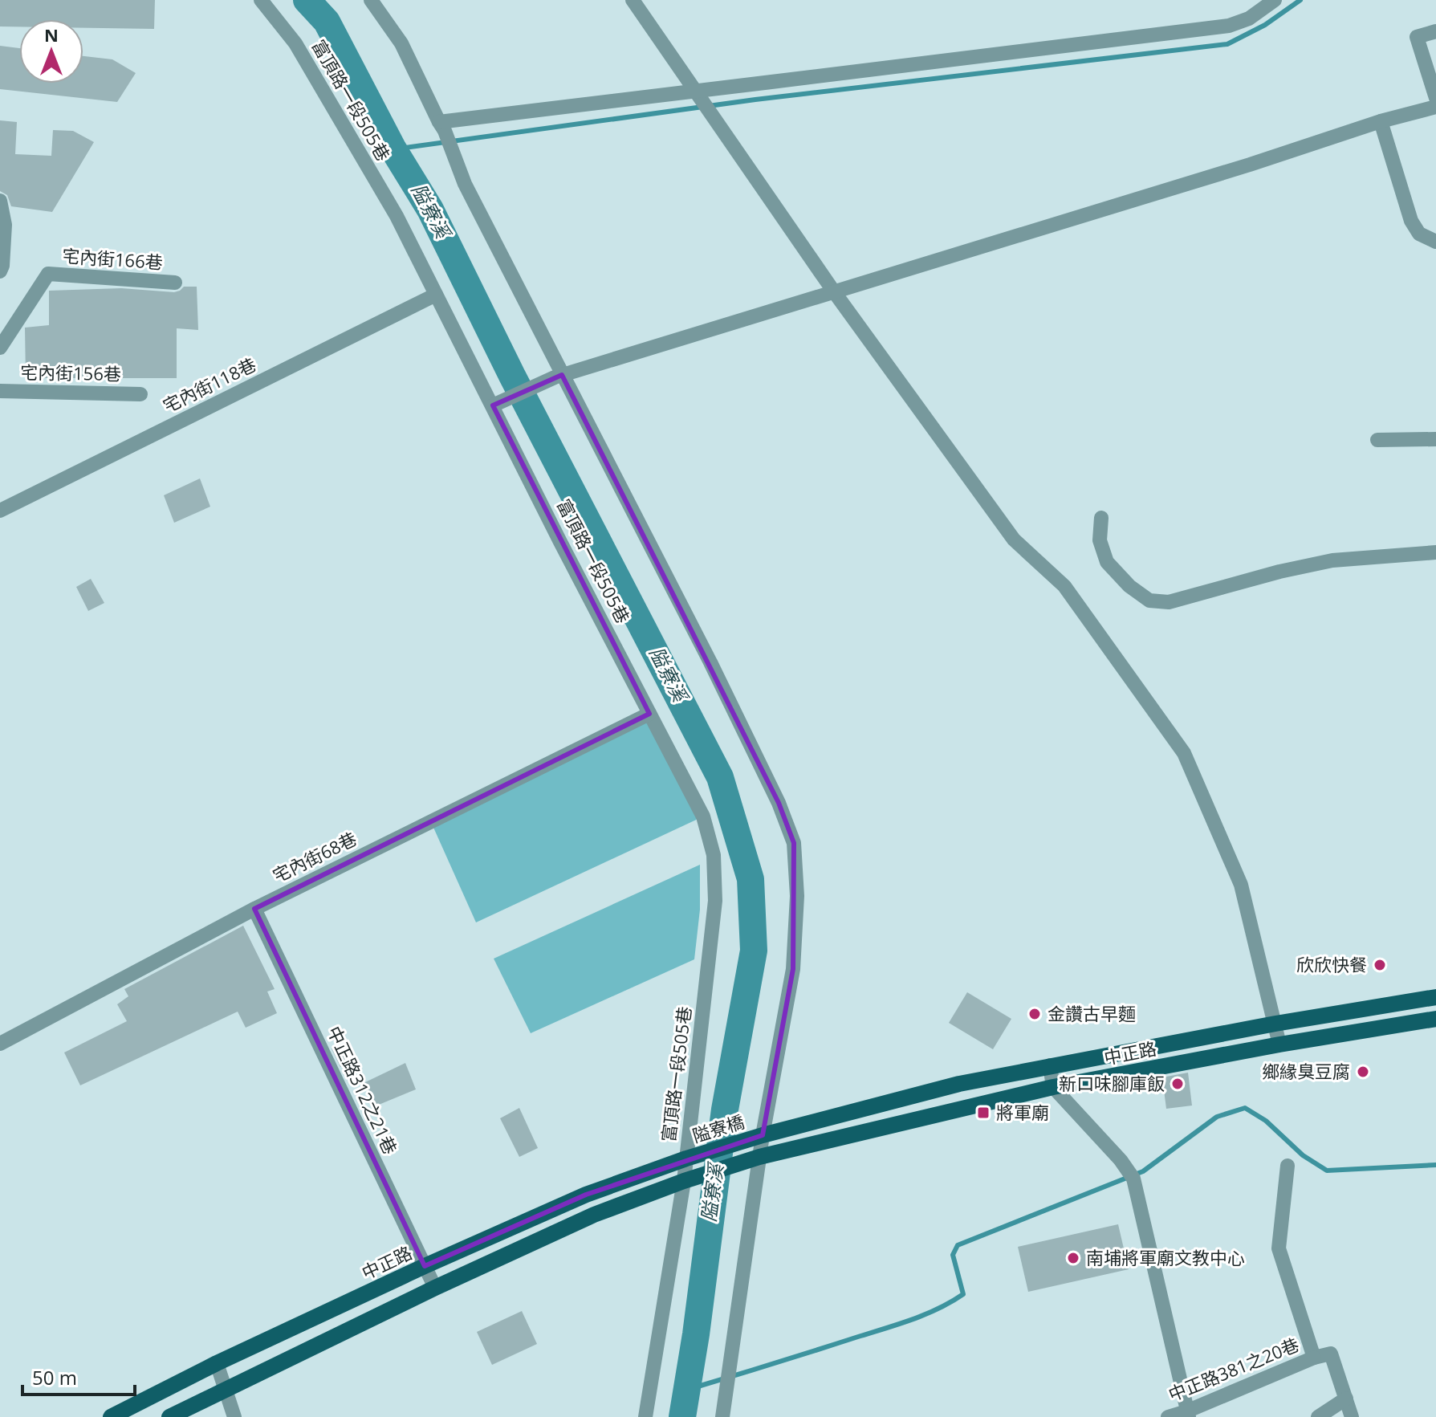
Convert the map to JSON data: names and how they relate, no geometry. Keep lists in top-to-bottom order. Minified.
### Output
{"streets":{"main road":["中正路","隘寮橋"],"street":["富頂路一段505巷","宅內街166巷","宅內街156巷","宅內街118巷","宅內街68巷","中正路312之21巷","中正路381之20巷"]},"crossings":[["富頂路一段505巷","宅內街118巷"],["富頂路一段505巷","宅內街68巷"],["富頂路一段505巷","中正路"],["富頂路一段505巷","隘寮橋"],["宅內街68巷","中正路312之21巷"],["中正路","中正路312之21巷"],["中正路","隘寮橋"]],"water":["隘寮溪"],"places":{"other":["欣欣快餐","金讚古早麵","鄉緣臭豆腐","新口味腳庫飯","南埔將軍廟文教中心"],"transit":["將軍廟"]},"scale_bar":"50 m","north":"top"}
